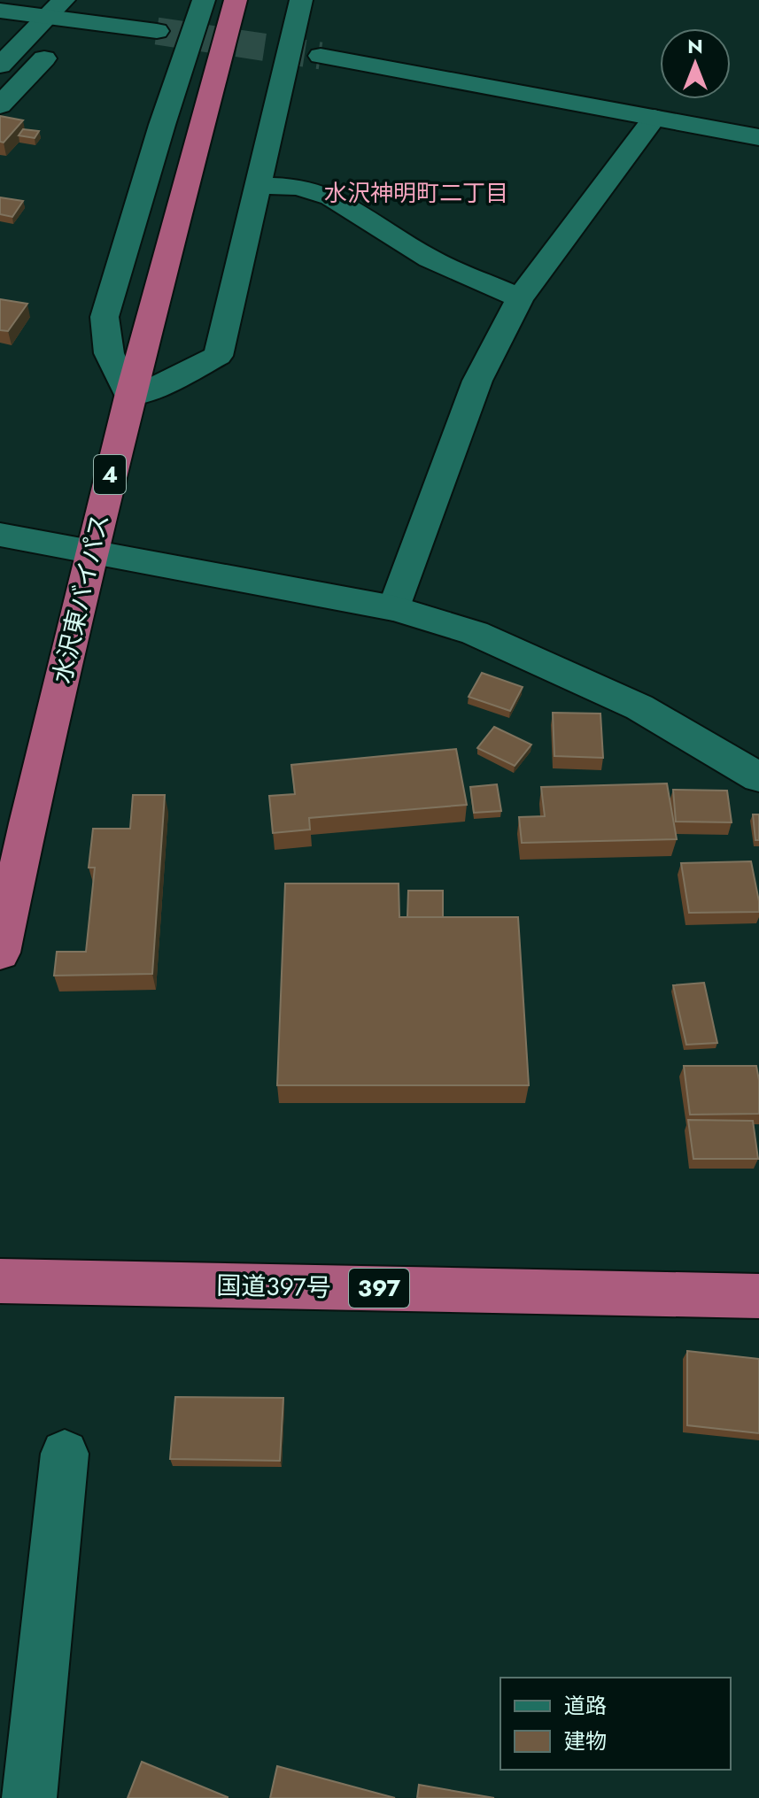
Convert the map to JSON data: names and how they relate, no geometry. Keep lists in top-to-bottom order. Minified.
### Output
{"streets":{"highway":["4","水沢東バイパス","国道397号","397"]},"districts":["水沢神明町二丁目"],"legend":["道路","建物"],"north":"top"}
